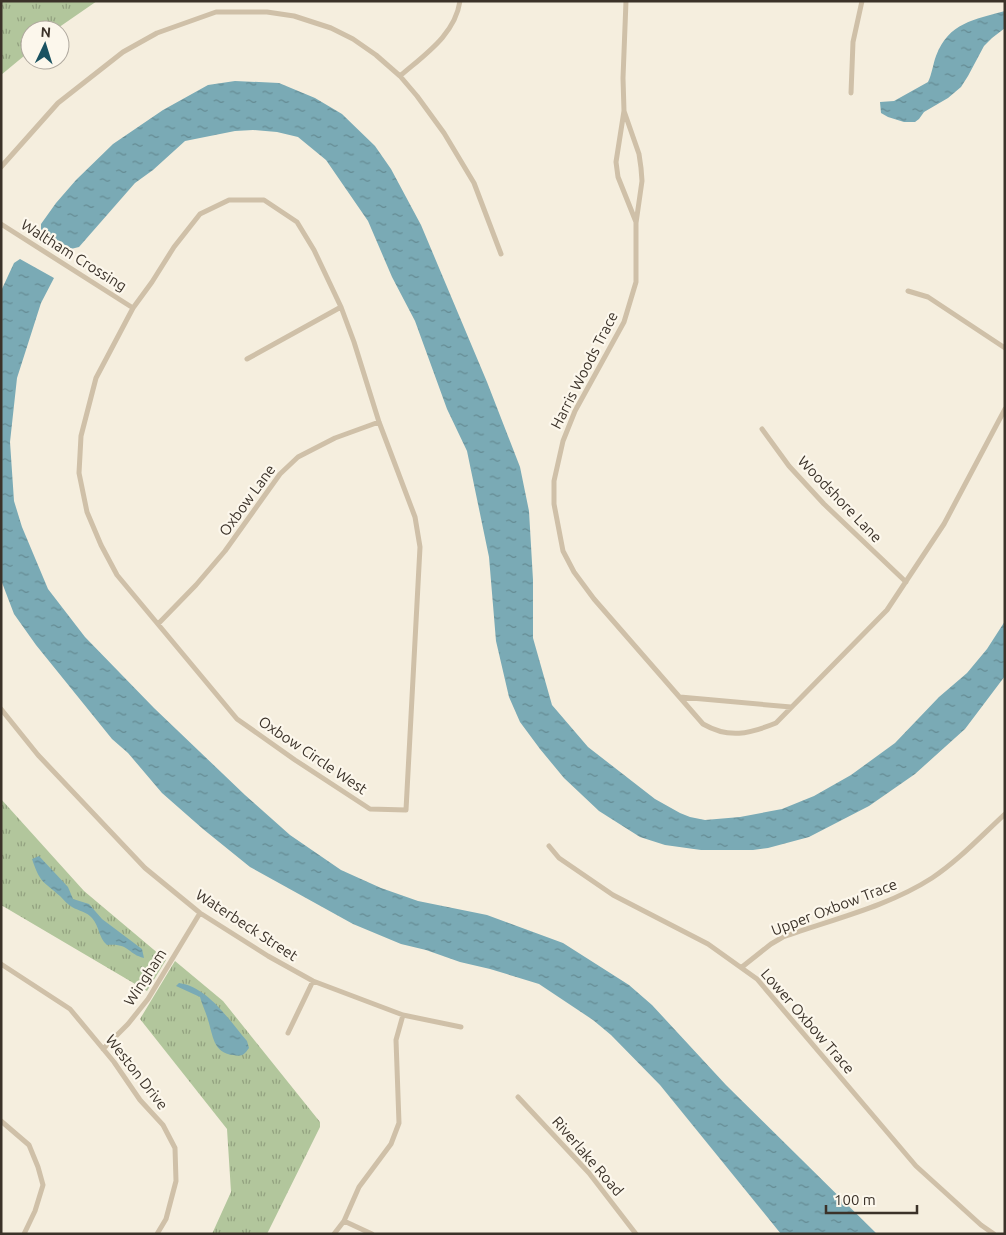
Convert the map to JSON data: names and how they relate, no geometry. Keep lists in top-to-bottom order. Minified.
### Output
{"streets":{"street":["Waltham Crossing","Harris Woods Trace","Woodshore Lane","Oxbow Lane","Oxbow Circle West","Upper Oxbow Trace","Waterbeck Street","Wingham","Lower Oxbow Trace","Weston Drive","Riverlake Road"]},"crossings":[["Waltham Crossing","Oxbow Circle West"],["Harris Woods Trace","Woodshore Lane"],["Oxbow Lane","Oxbow Circle West"],["Upper Oxbow Trace","Lower Oxbow Trace"],["Waterbeck Street","Wingham"],["Wingham","Weston Drive"]],"scale_bar":"100 m","north":"top"}
